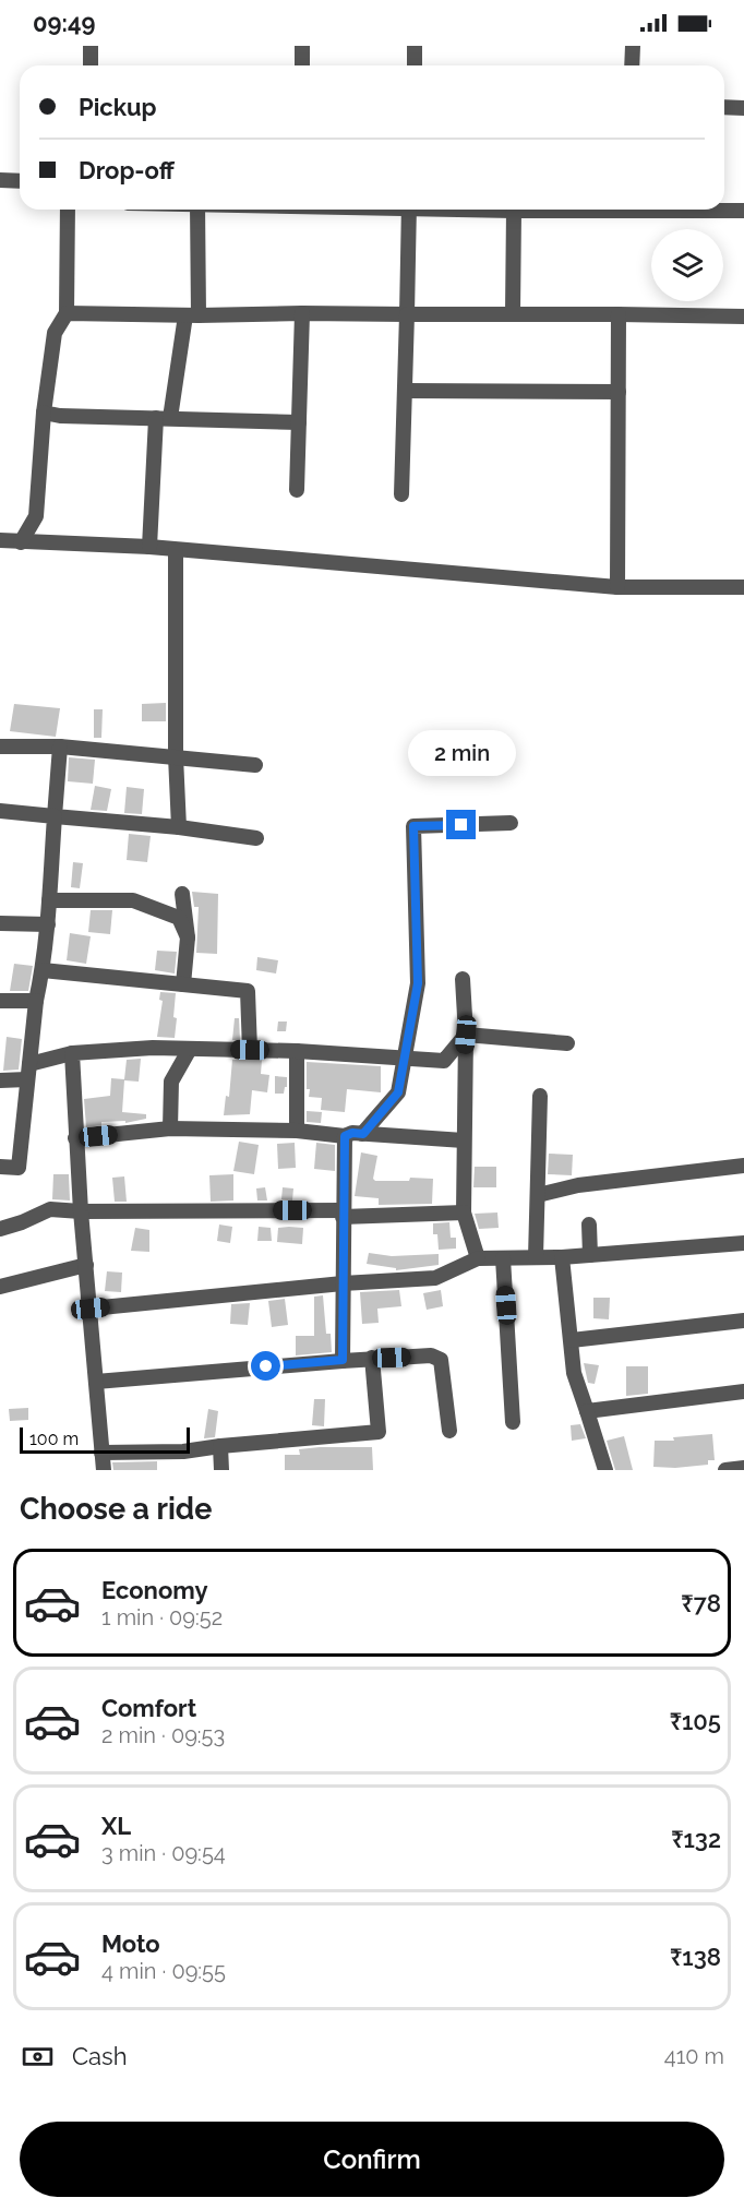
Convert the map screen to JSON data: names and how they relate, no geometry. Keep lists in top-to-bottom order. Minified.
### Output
{"scale_bar":"100 m","page":{"status":"09:49","banner":["Pickup","Drop-off"],"bubble":"2 min","scale":"100 m","heading":"Choose a ride","list":[{"name":"Economy","note":"1 min · 09:52","value":"₹78"},{"name":"Comfort","note":"2 min · 09:53","value":"₹105"},{"name":"XL","note":"3 min · 09:54","value":"₹132"},{"name":"Moto","note":"4 min · 09:55","value":"₹138"}],"pay":["Cash","410 m"],"buttons":"Confirm"}}
